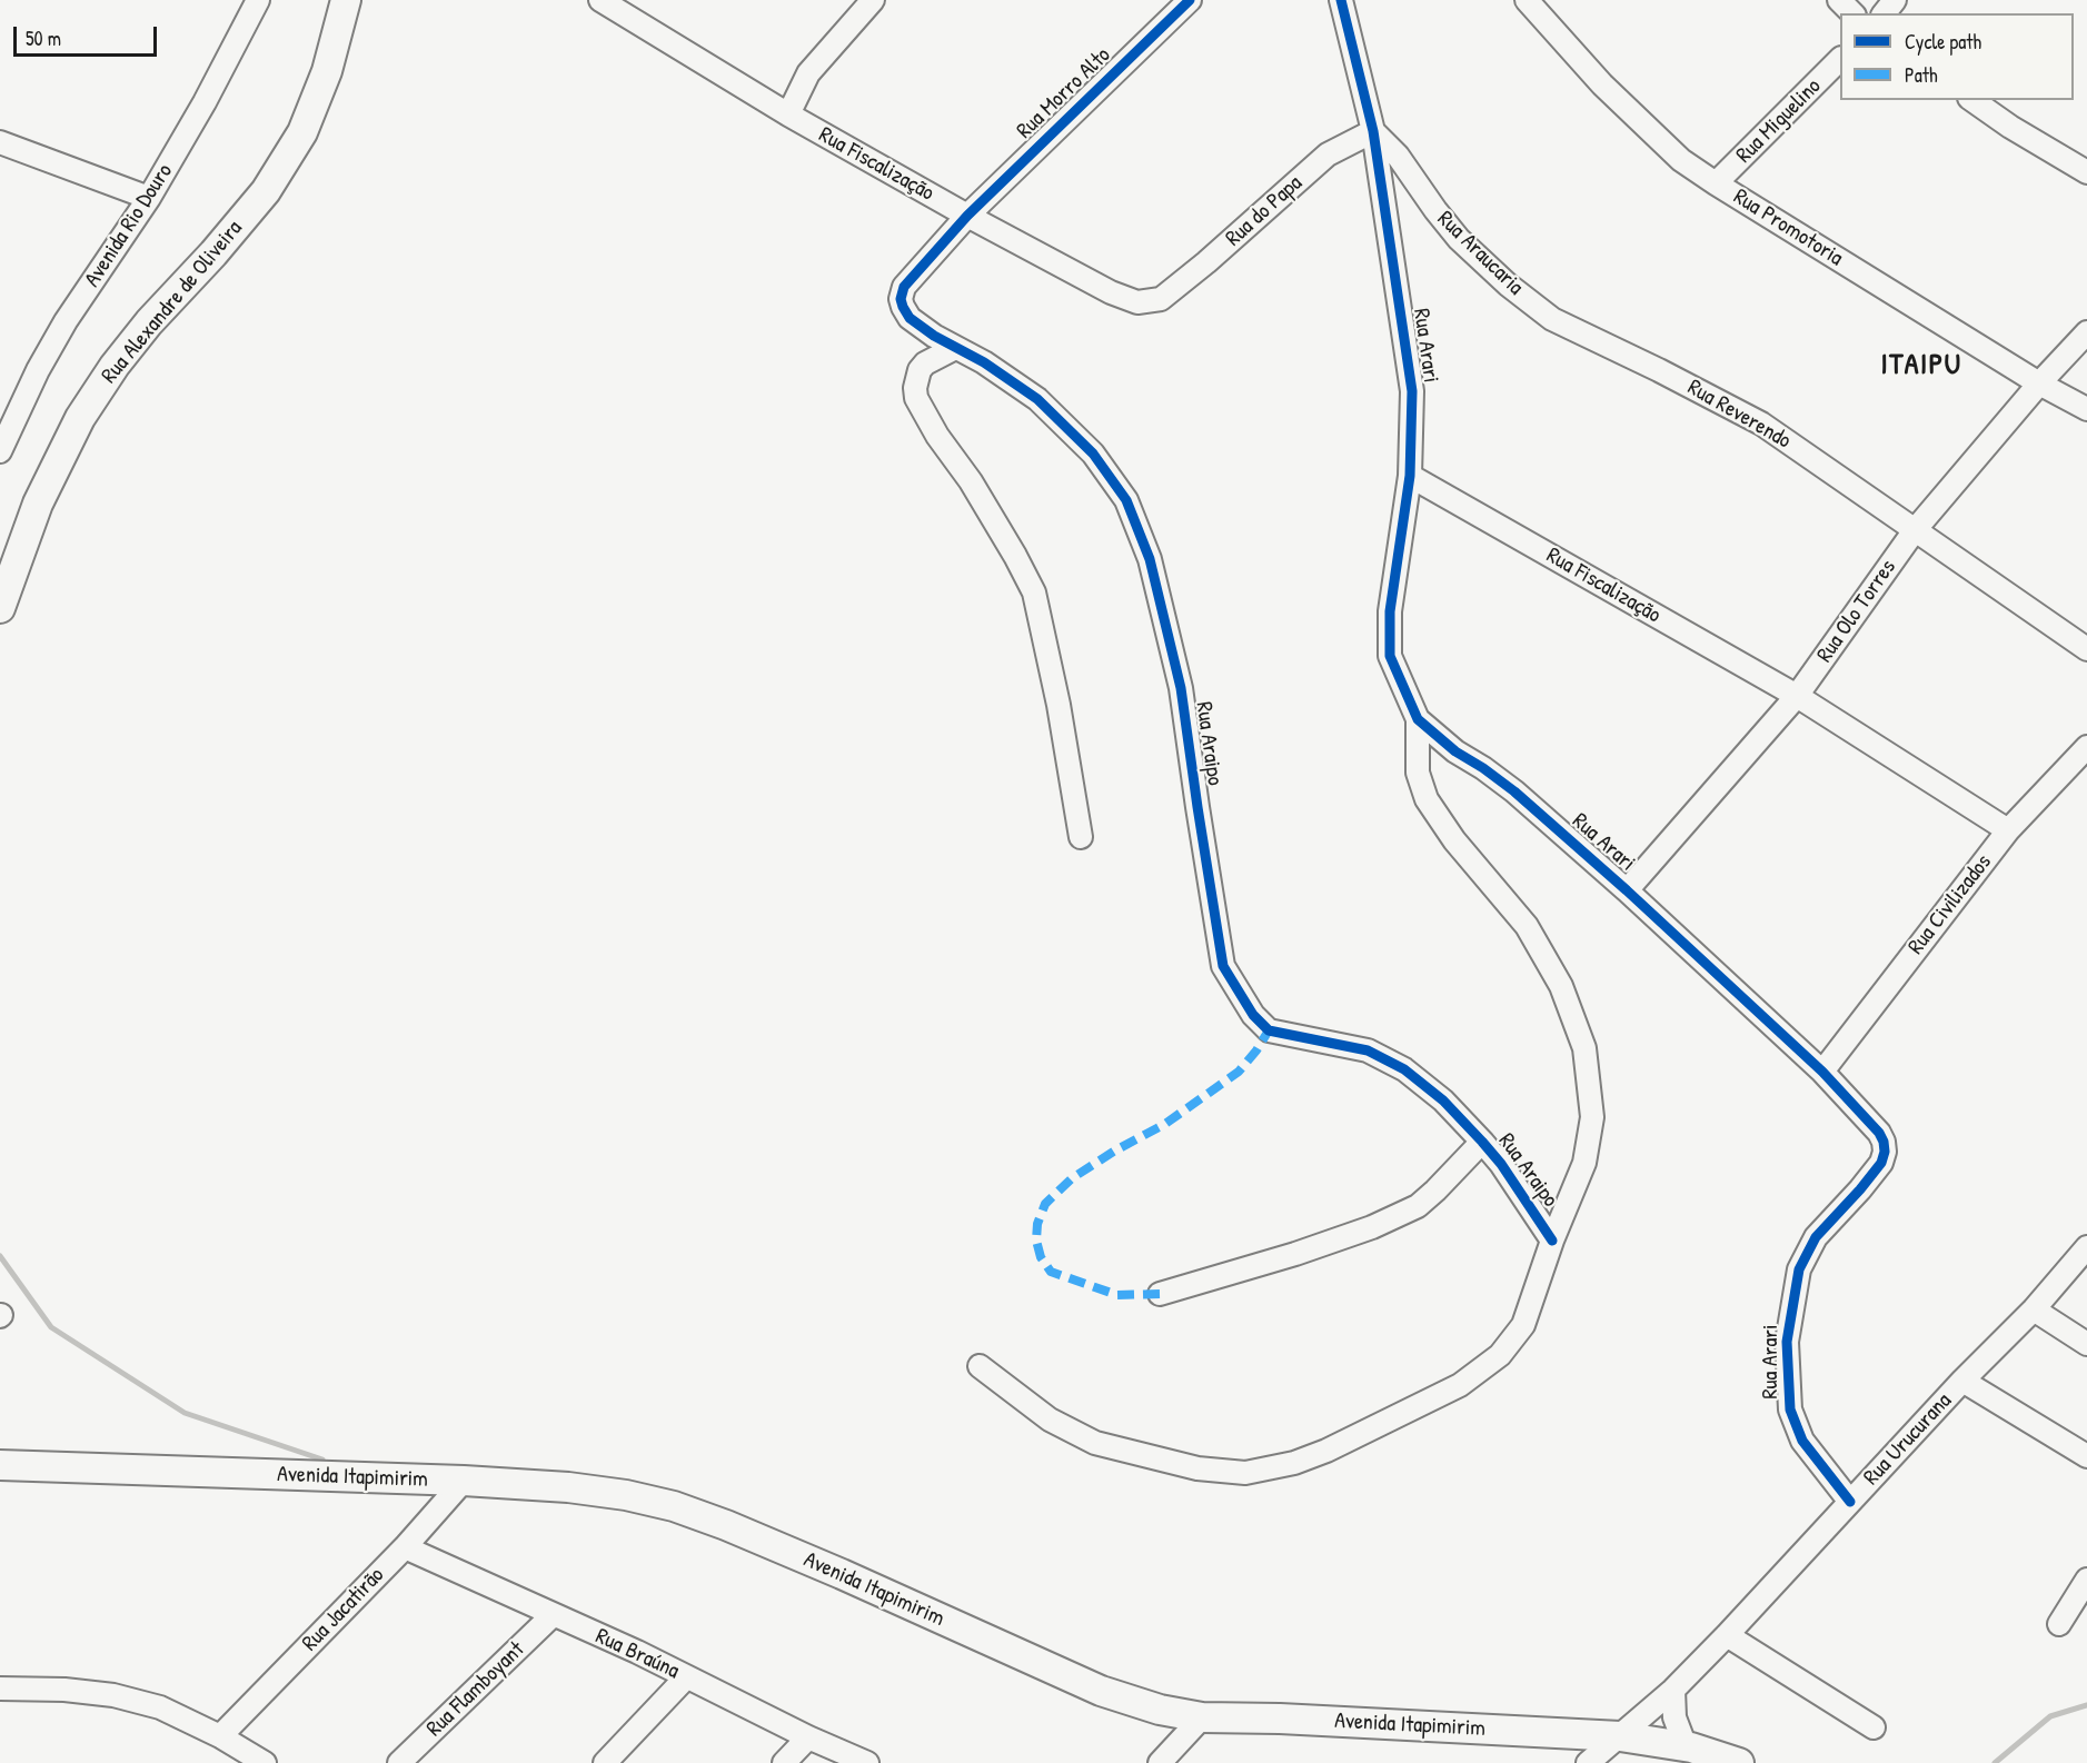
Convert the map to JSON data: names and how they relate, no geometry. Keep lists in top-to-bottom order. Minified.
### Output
{"streets":{"main road":["Rua Alexandre de Oliveira","Avenida Itapimirim"],"street":["Rua Morro Alto","Rua Miguelino","Rua Fiscalização","Rua do Papa","Avenida Rio Douro","Rua Promotoria","Rua Araucaria","Rua Arari","Rua Reverendo","Rua Olo Torres","Rua Araipo","Rua Civilizados","Rua Urucurana","Rua Jacatirão","Rua Braúna","Rua Flamboyant"]},"crossings":[["Rua Morro Alto","Rua Fiscalização"],["Rua Morro Alto","Rua Araipo"],["Rua Miguelino","Rua Promotoria"],["Rua Fiscalização","Rua do Papa"],["Rua Fiscalização","Rua Arari"],["Rua Fiscalização","Rua Olo Torres"],["Rua Fiscalização","Rua Araipo"],["Rua do Papa","Rua Araucaria"],["Rua do Papa","Rua Arari"],["Rua Promotoria","Rua Olo Torres"],["Rua Araucaria","Rua Arari"],["Rua Araucaria","Rua Reverendo"],["Rua Arari","Rua Olo Torres"],["Rua Arari","Rua Civilizados"],["Rua Arari","Rua Urucurana"],["Rua Reverendo","Rua Olo Torres"],["Rua Urucurana","Avenida Itapimirim"],["Avenida Itapimirim","Rua Jacatirão"],["Rua Jacatirão","Rua Braúna"],["Rua Braúna","Rua Flamboyant"]],"districts":["ITAIPU"],"legend":["Cycle path","Path"],"scale_bar":"50 m"}
